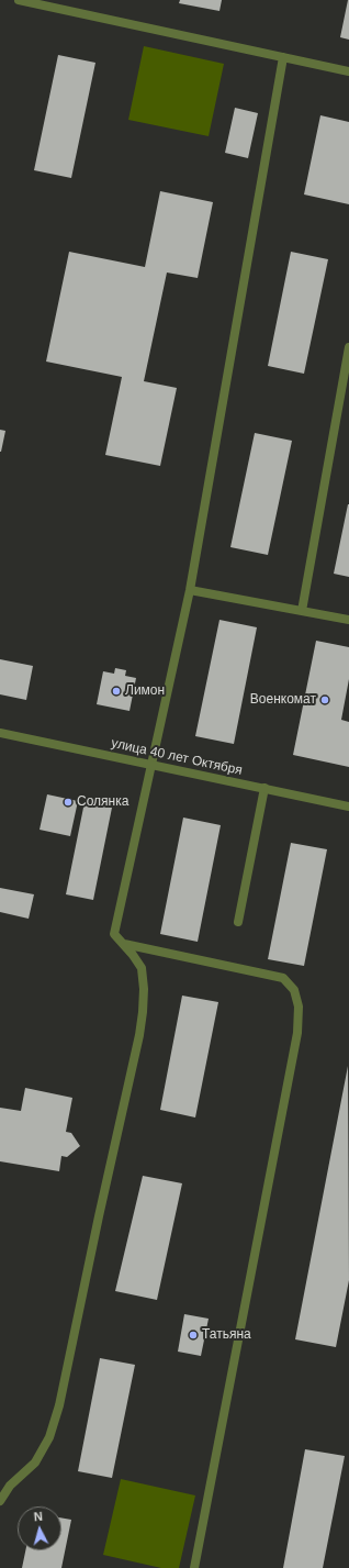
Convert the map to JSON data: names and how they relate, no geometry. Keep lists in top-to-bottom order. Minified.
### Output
{"streets":{"street":["улица 40 лет Октября"]},"places":["Лимон","Военкомат","Солянка","Татьяна"],"north":"top"}
